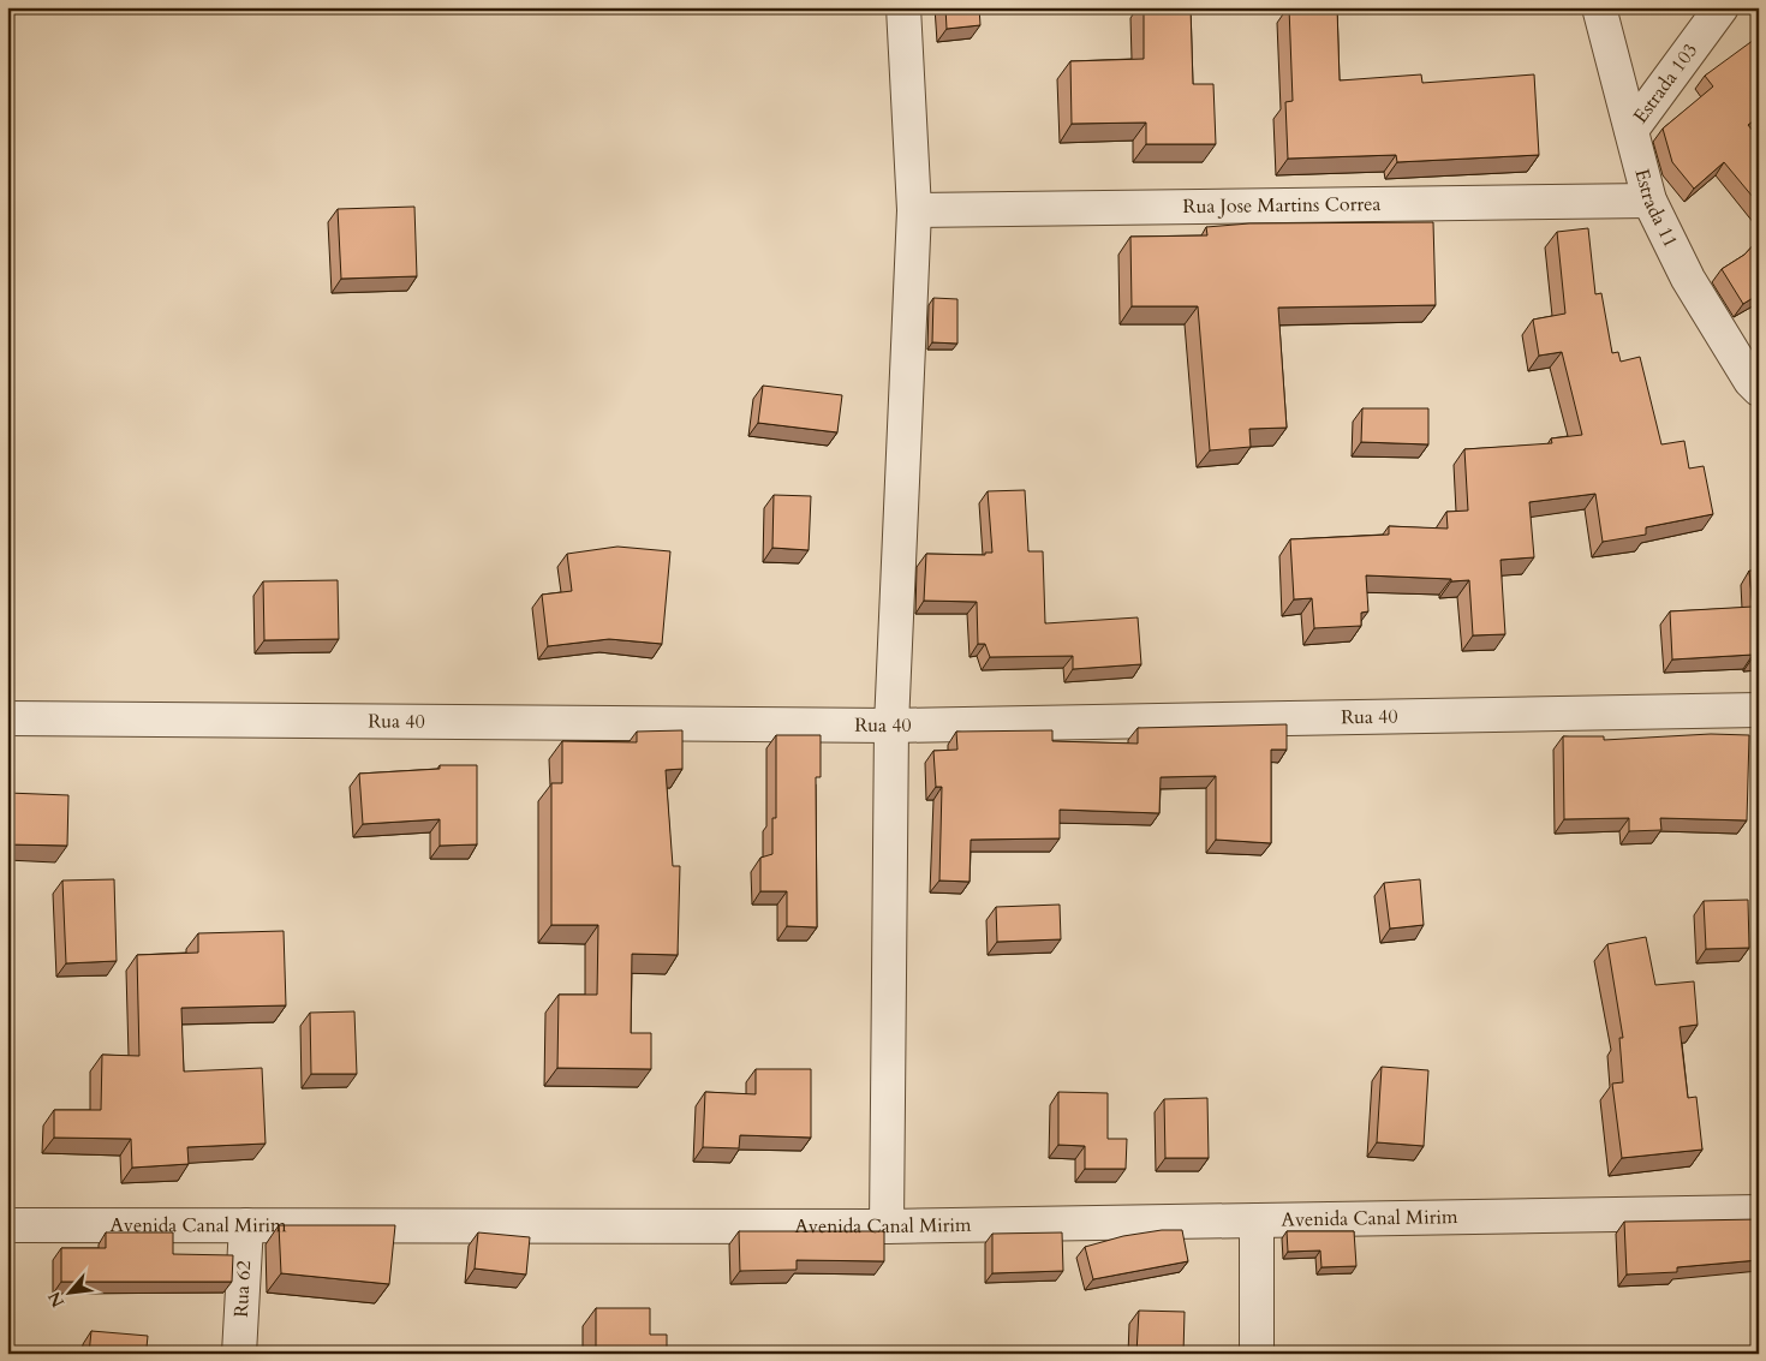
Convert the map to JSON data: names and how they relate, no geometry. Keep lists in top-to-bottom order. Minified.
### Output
{"streets":{"street":["Estrada 103","Rua Jose Martins Correa","Estrada 11","Rua 40","Avenida Canal Mirim","Rua 62"]},"crossings":[["Estrada 103","Estrada 11"],["Rua Jose Martins Correa","Estrada 11"],["Avenida Canal Mirim","Rua 62"]],"north":"bottom left"}
